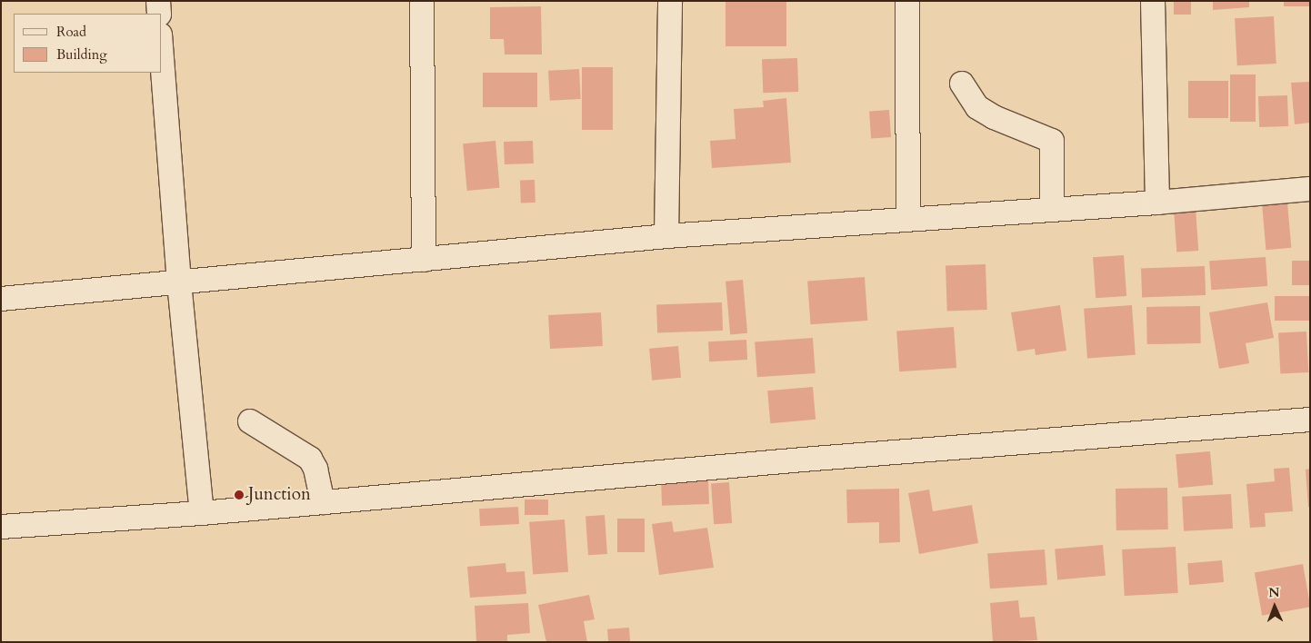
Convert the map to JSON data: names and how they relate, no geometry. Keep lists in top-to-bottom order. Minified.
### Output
{"places":["Junction"],"legend":["Road","Building"],"north":"top"}
